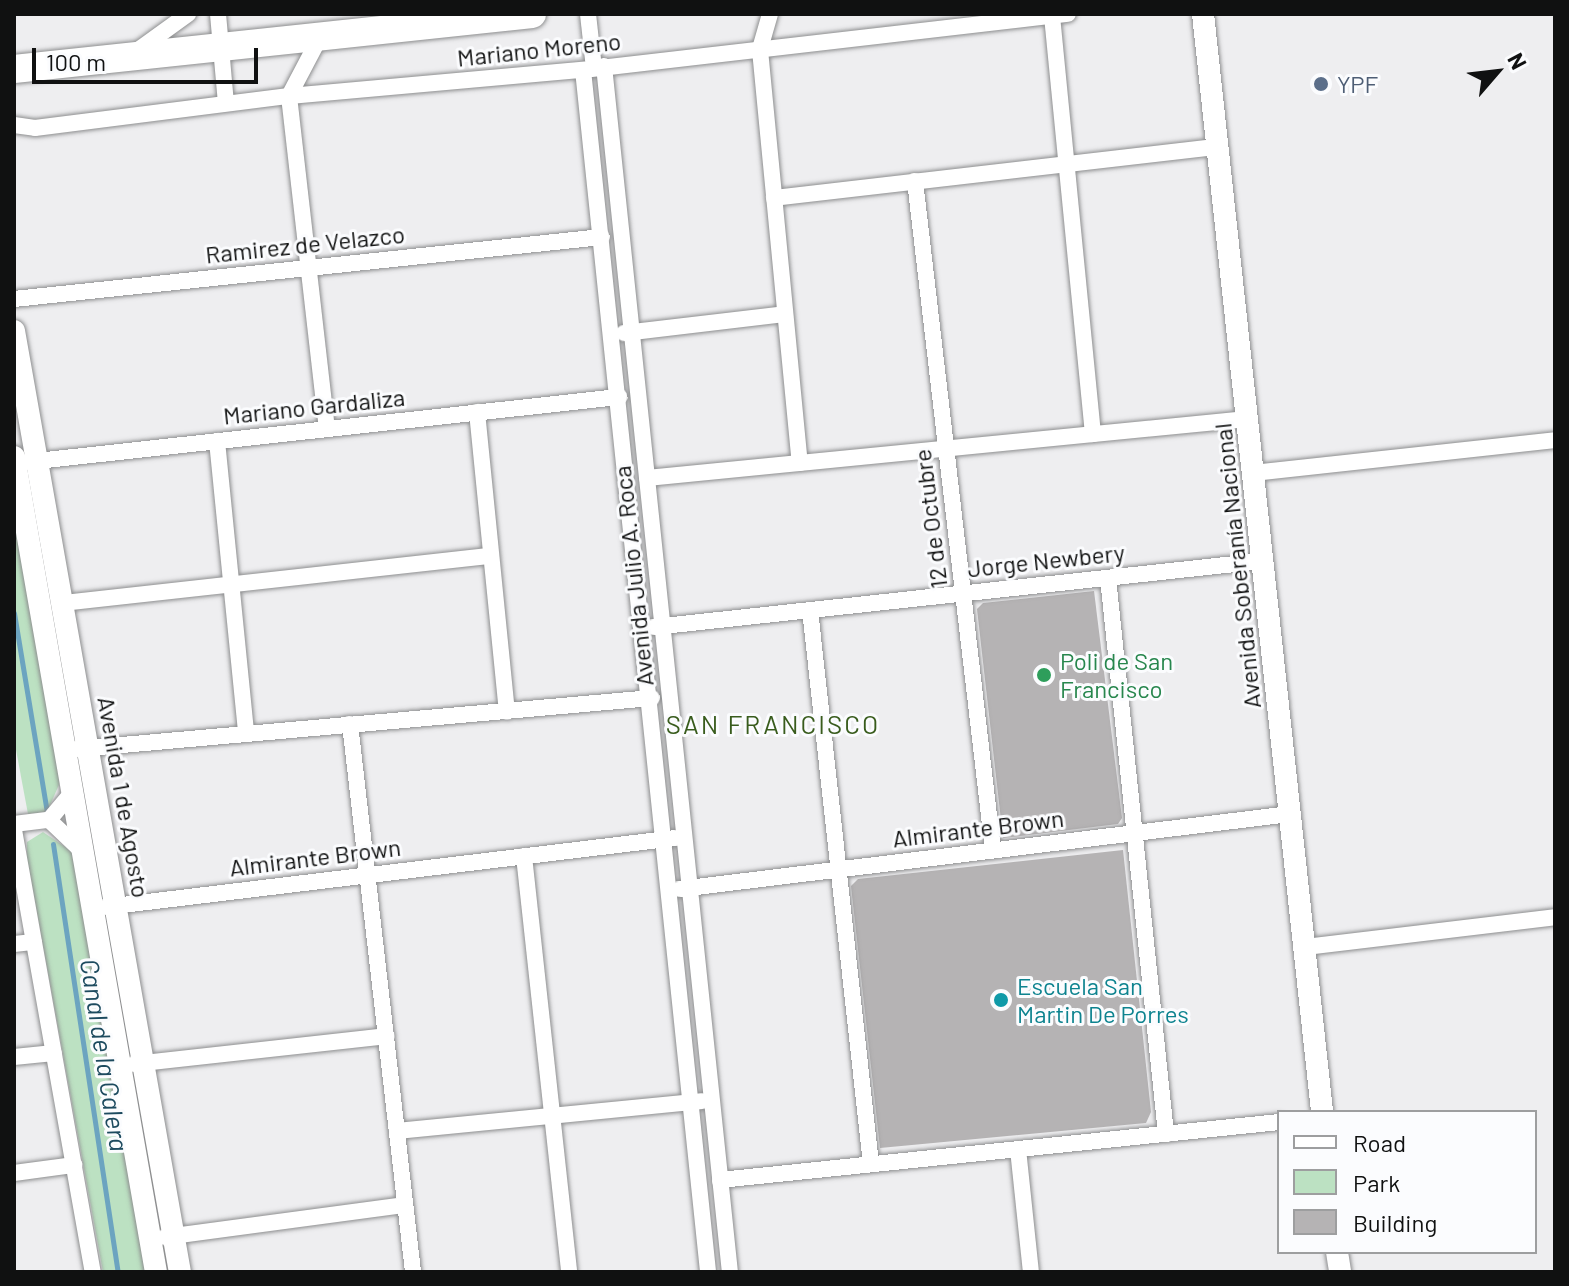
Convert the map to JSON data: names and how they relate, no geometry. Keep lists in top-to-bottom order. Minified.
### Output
{"streets":{"street":["Mariano Moreno","Ramirez de Velazco","Mariano Gardaliza","12 de Octubre","Jorge Newbery","Avenida Soberanía Nacional","Avenida Julio A. Roca","Avenida 1 de Agosto","Almirante Brown"]},"crossings":[["Mariano Moreno","Avenida Julio A. Roca"],["Ramirez de Velazco","Avenida Julio A. Roca"],["Mariano Gardaliza","Avenida Julio A. Roca"],["Mariano Gardaliza","Avenida 1 de Agosto"],["12 de Octubre","Jorge Newbery"],["12 de Octubre","Almirante Brown"],["Jorge Newbery","Avenida Soberanía Nacional"],["Jorge Newbery","Avenida Julio A. Roca"],["Avenida Soberanía Nacional","Almirante Brown"],["Avenida Julio A. Roca","Almirante Brown"],["Avenida 1 de Agosto","Almirante Brown"]],"districts":["SAN FRANCISCO"],"water":["Canal de la Calera"],"places":["YPF","Poli de San Francisco","Escuela San Martin De Porres"],"legend":["Road","Park","Building"],"scale_bar":"100 m","north":"top right"}
